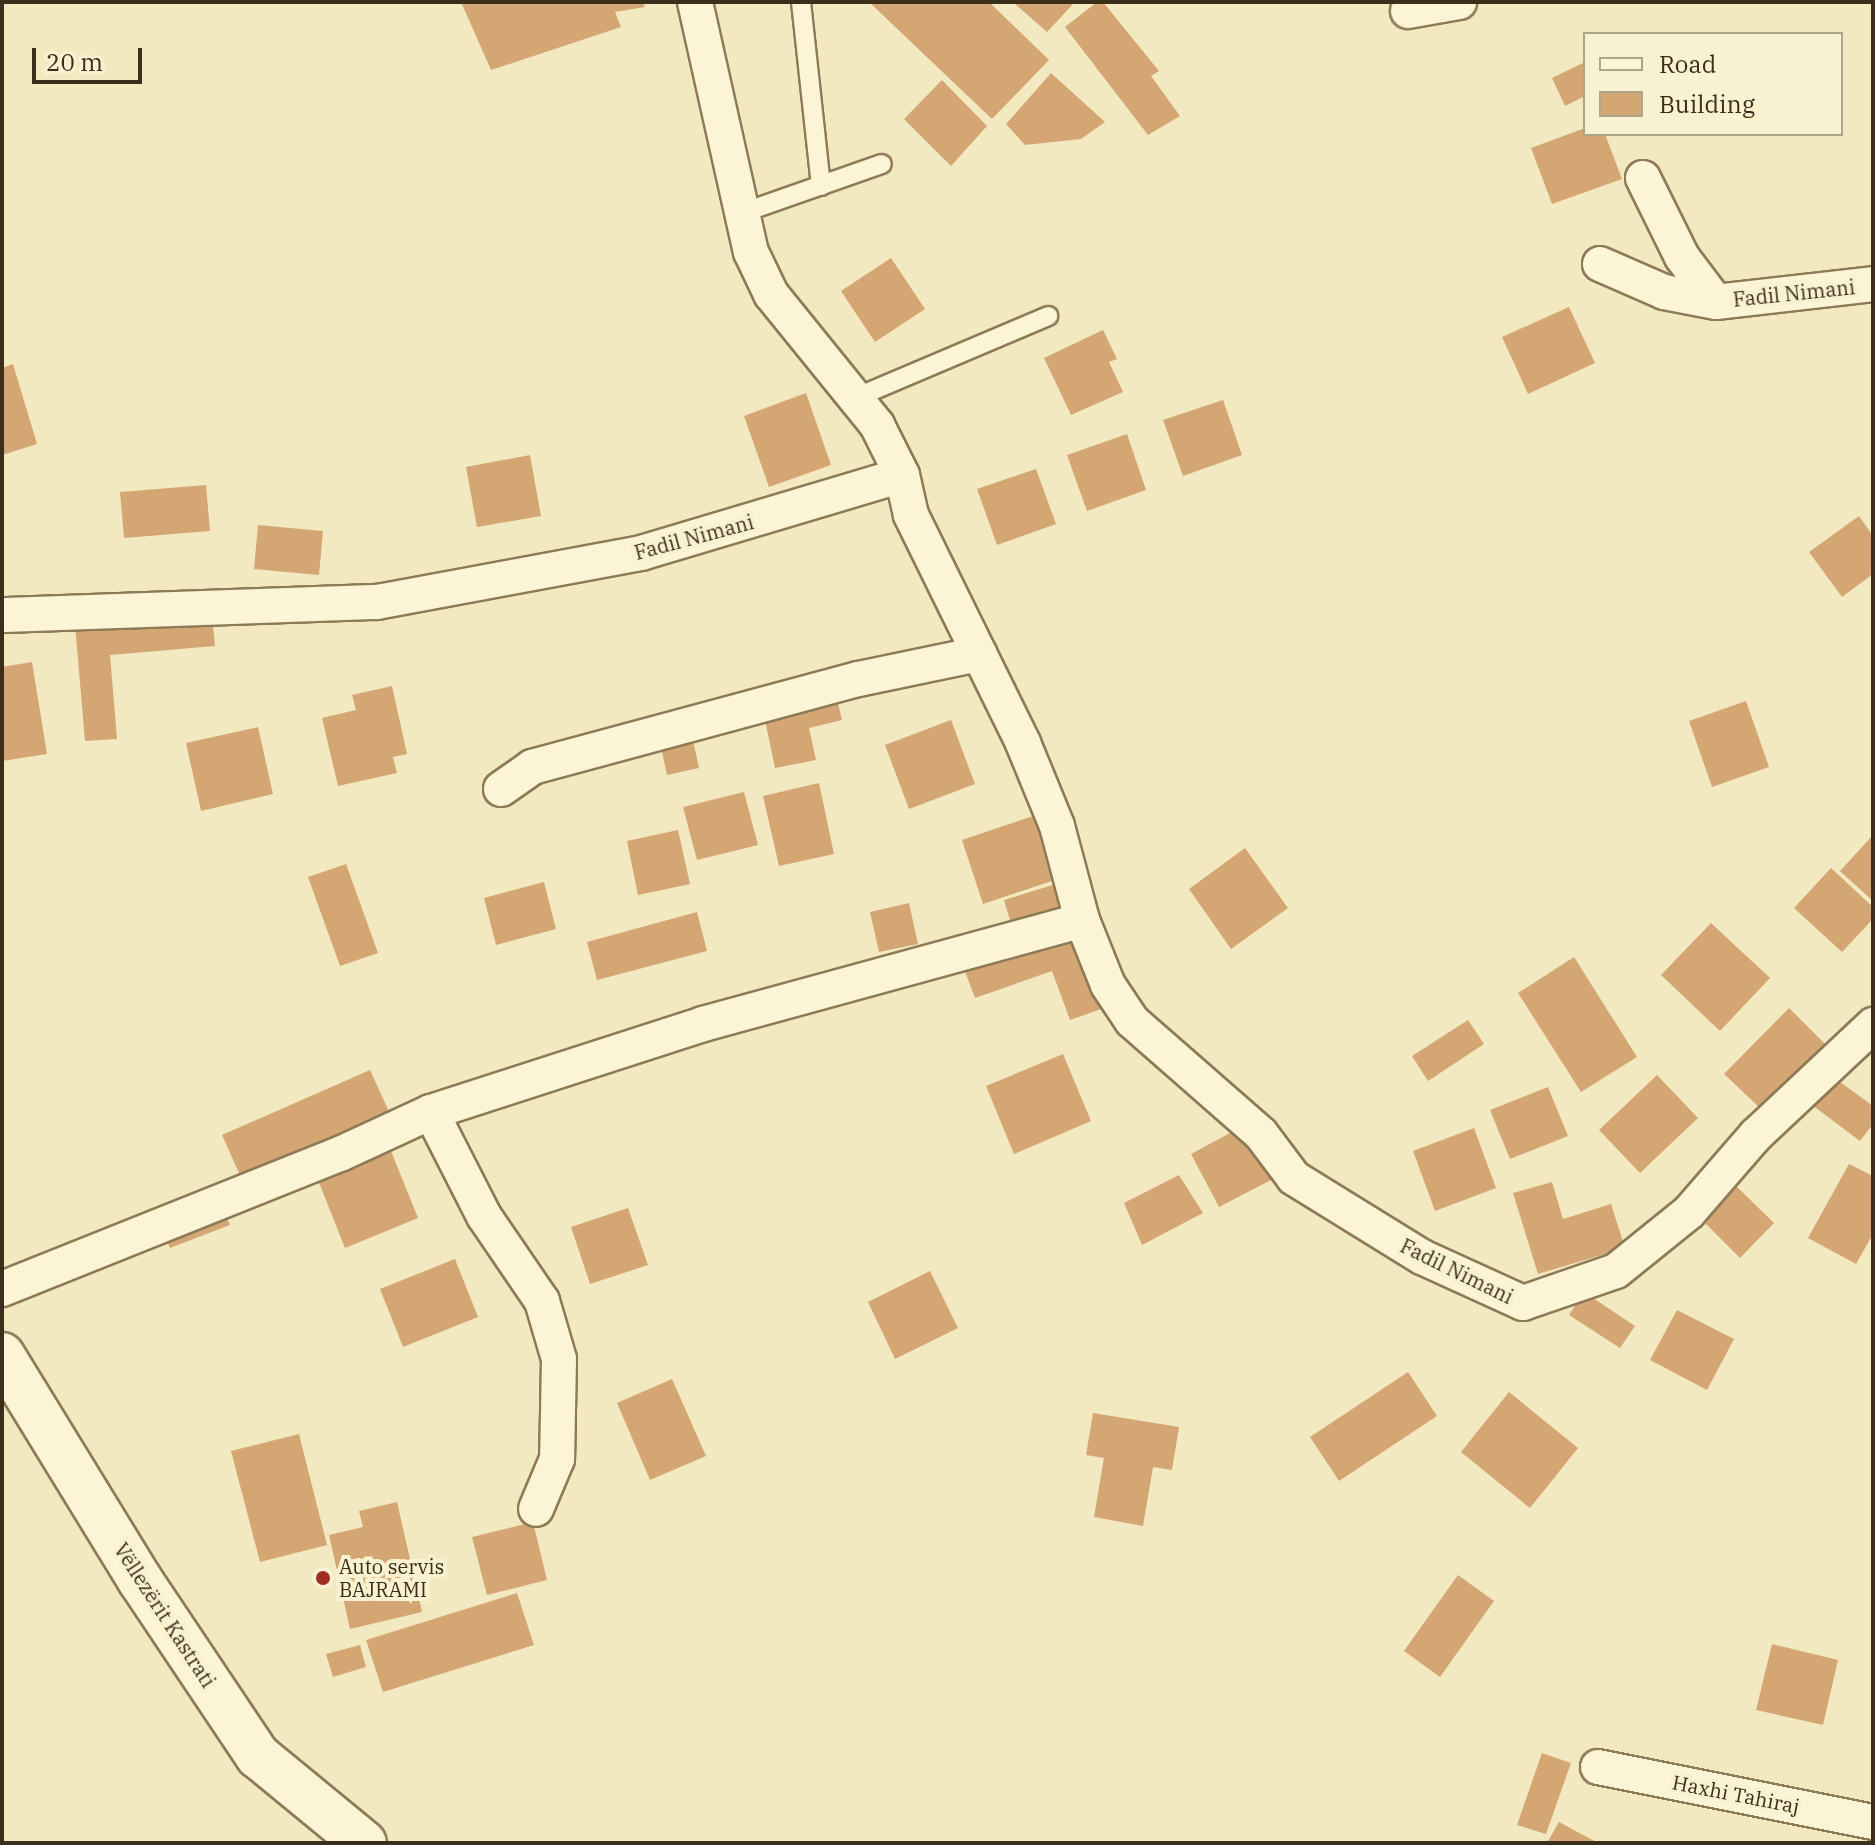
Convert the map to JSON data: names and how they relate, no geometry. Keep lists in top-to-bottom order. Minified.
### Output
{"streets":{"street":["Fadil Nimani","Vëllezërit Kastrati","Haxhi Tahiraj"]},"places":["Auto servis BAJRAMI"],"legend":["Road","Building"],"scale_bar":"20 m"}
